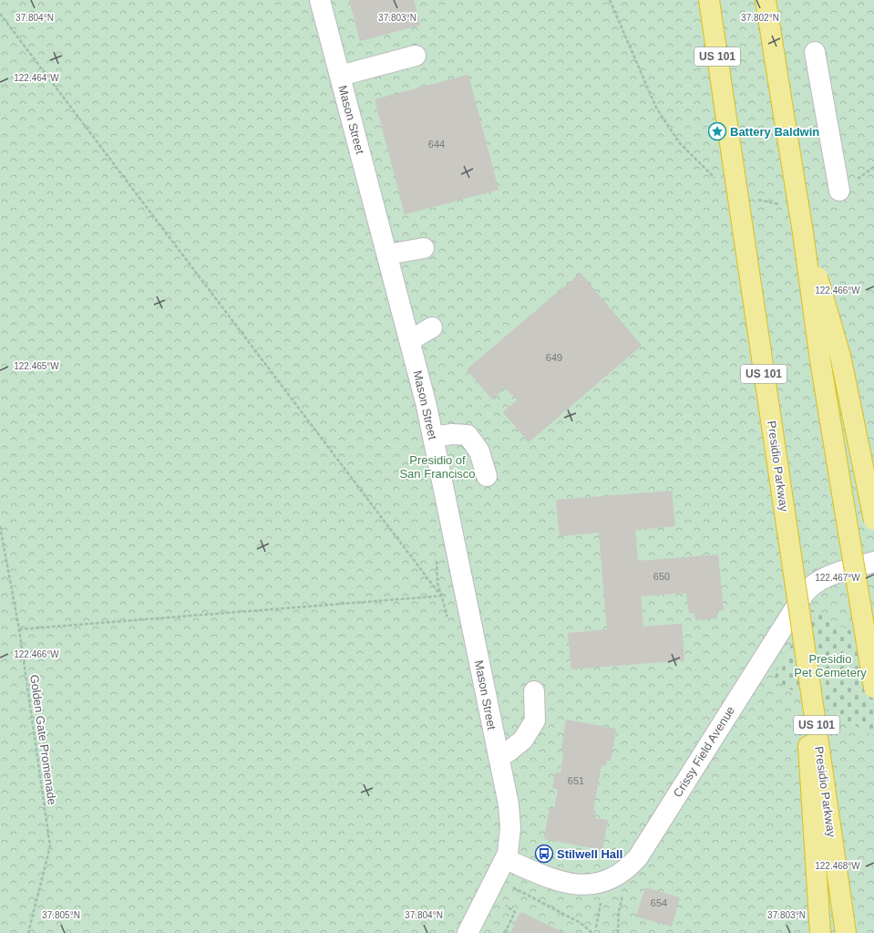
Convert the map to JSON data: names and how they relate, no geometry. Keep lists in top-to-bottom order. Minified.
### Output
{"streets":{"highway":["US 101","Presidio Parkway"],"street":["Mason Street","Crissy Field Avenue"],"path":["Golden Gate Promenade"]},"parks":["Presidio of San Francisco","Presidio Pet Cemetery"],"places":{"place":["Battery Baldwin"],"bus stop":["Stilwell Hall"]},"house_numbers":["644","649","650","651","654"],"coordinates":["37.804°N","37.803°N","37.802°N","122.464°W","122.466°W","122.465°W","122.467°W","122.468°W","37.805°N"]}
